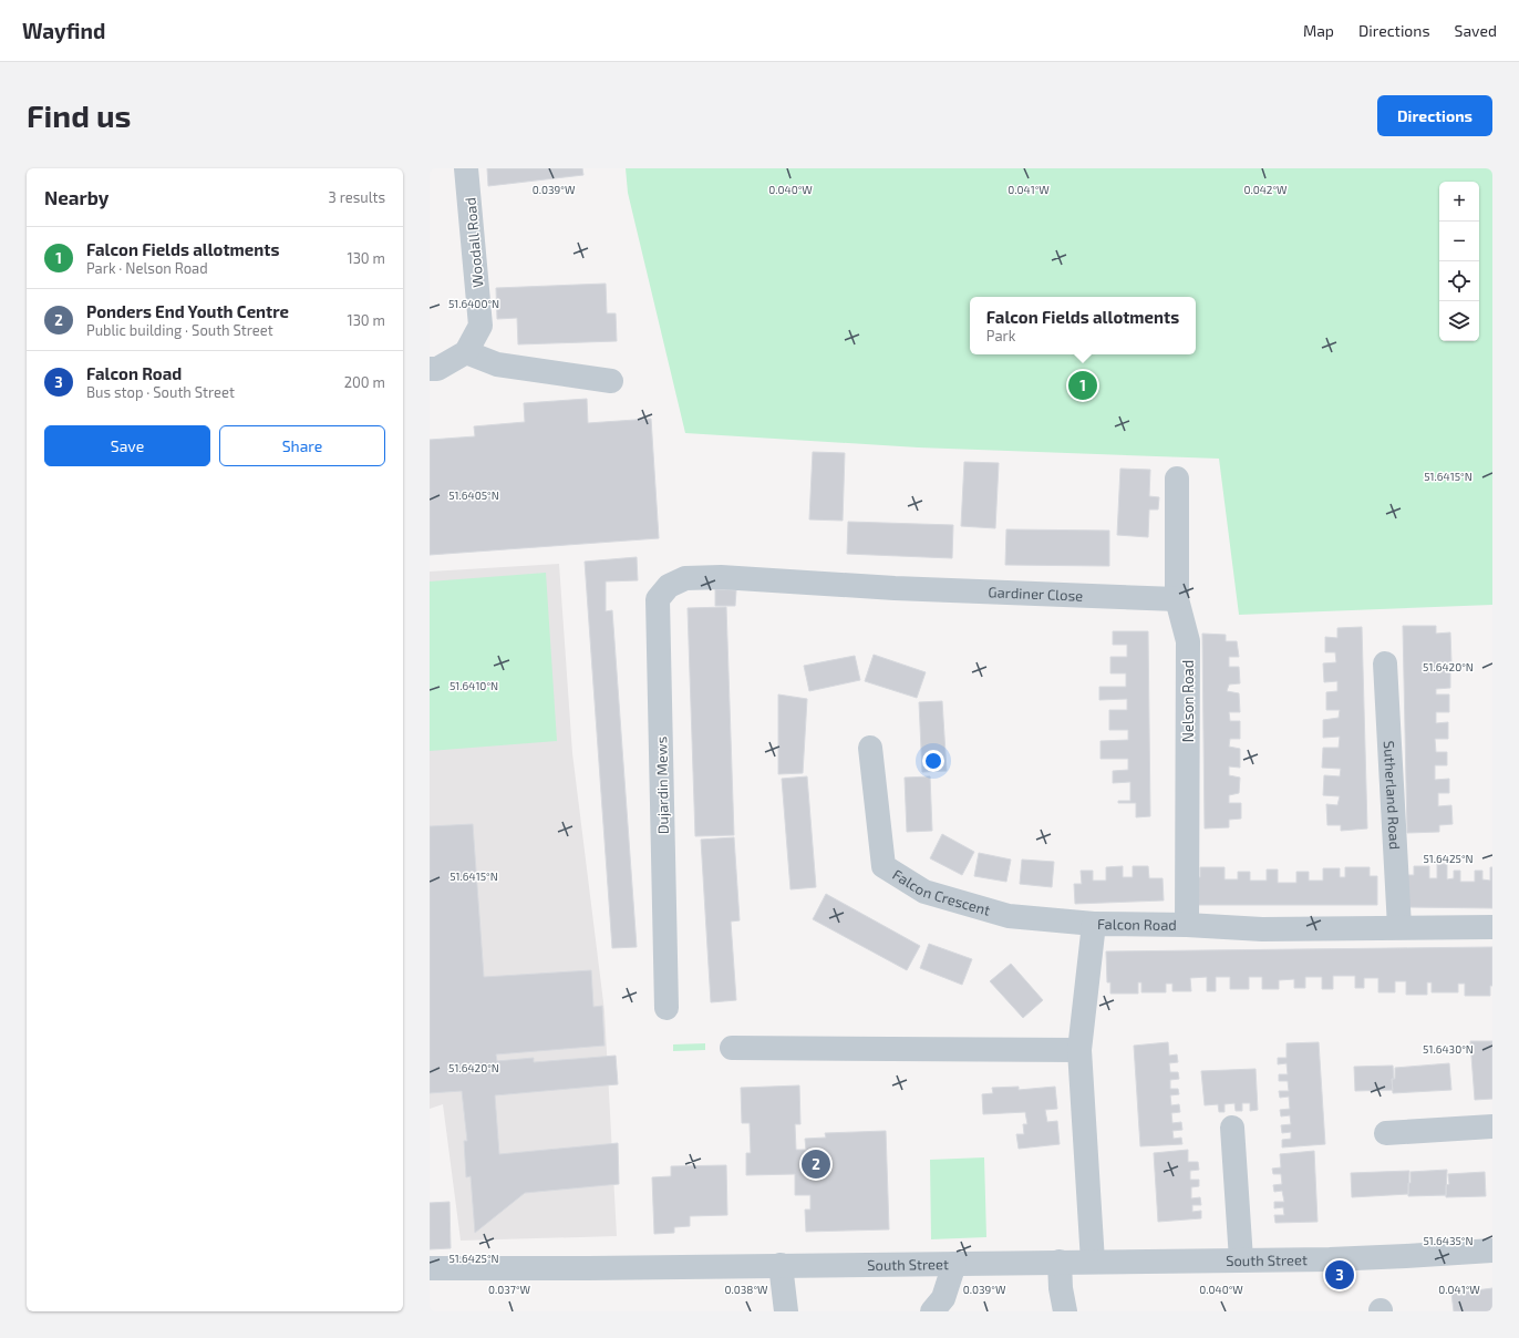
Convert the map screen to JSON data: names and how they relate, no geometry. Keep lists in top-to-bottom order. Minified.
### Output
{"streets":{"street":["Woodall Road","Gardiner Close","Nelson Road","Dujardin Mews","Sutherland Road","Falcon Crescent","Falcon Road","South Street"]},"crossings":[["Gardiner Close","Nelson Road"],["Gardiner Close","Dujardin Mews"],["Nelson Road","Falcon Road"],["Sutherland Road","Falcon Road"],["Falcon Crescent","Falcon Road"],["Falcon Road","South Street"]],"page":{"header":"Wayfind","nav":["Map","Directions","Saved"],"buttons":["Directions",["Save","Share"]],"title":"Find us","heading":["Nearby","3 results"],"map_buttons":["+","−"],"list":[{"mark":"1","name":"Falcon Fields allotments","note":"Park · Nelson Road","value":"130 m"},{"mark":"2","name":"Ponders End Youth Centre","note":"Public building · South Street","value":"130 m"},{"mark":"3","name":"Falcon Road","note":"Bus stop · South Street","value":"200 m"}],"popup":["Falcon Fields allotments","Park"],"pins":["1","2","3"]},"coordinates":["0.039°W","0.040°W","0.041°W","0.042°W","51.6400°N","51.6415°N","51.6405°N","51.6420°N","51.6410°N","51.6425°N","51.6430°N","51.6435°N","0.037°W","0.038°W"]}
